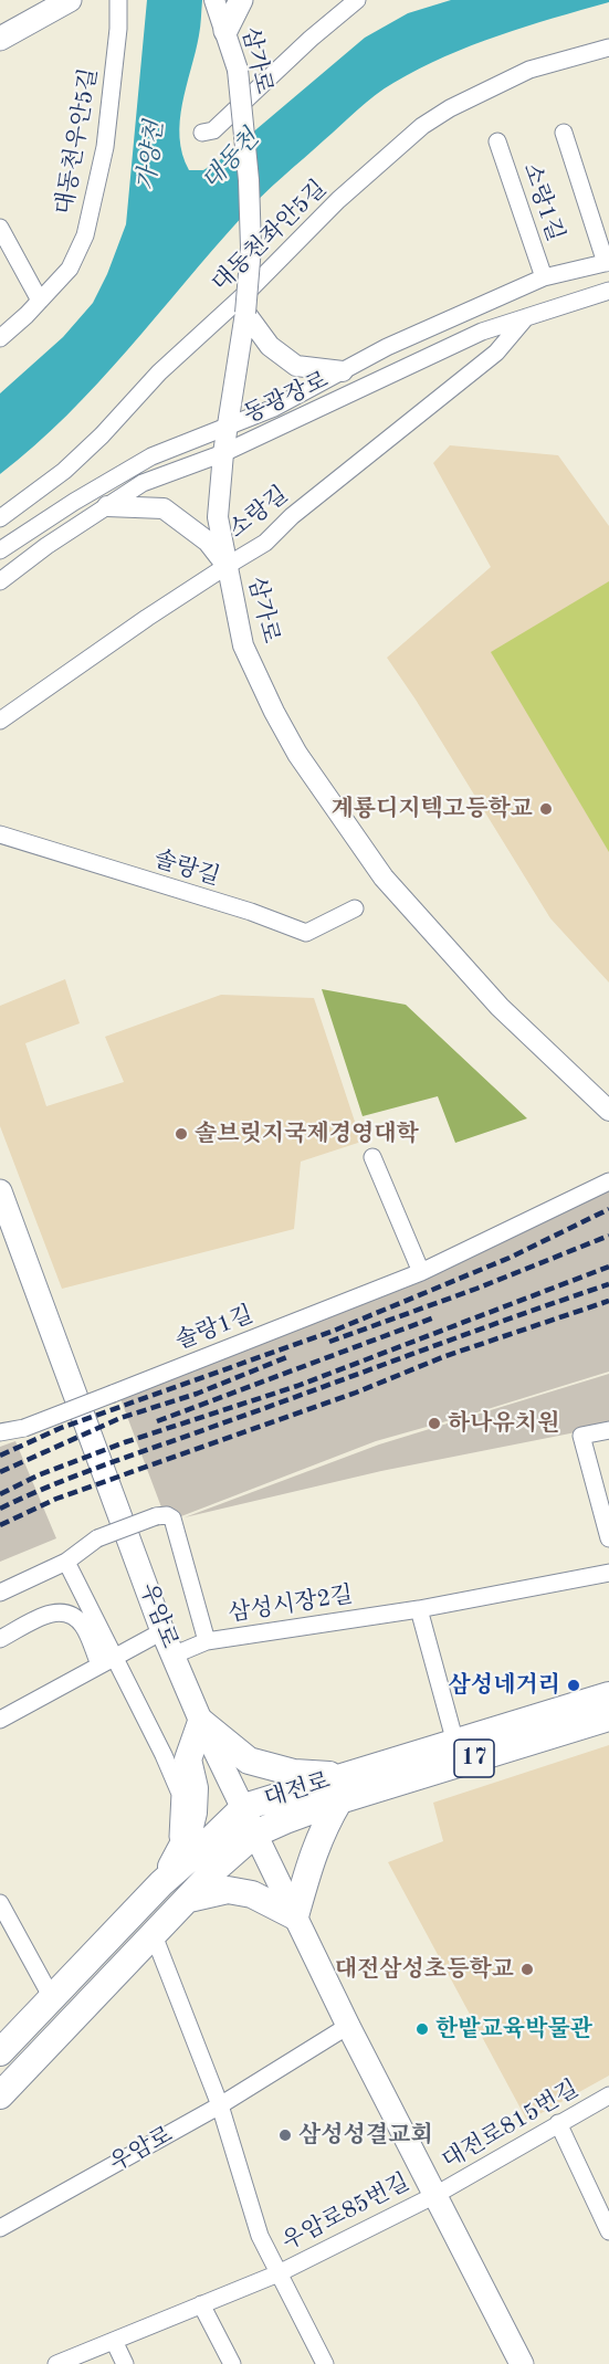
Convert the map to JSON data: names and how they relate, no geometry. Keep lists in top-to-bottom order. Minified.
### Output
{"streets":{"main road":["우암로","17","대전로"],"street":["삼가로","대동천우안5길","소랑1길","대동천좌안5길","동광장로","소랑길","솔랑길","솔랑1길","삼성시장2길","대전로815번길","우암로85번길"]},"crossings":[["삼가로","동광장로"],["삼가로","소랑길"],["소랑1길","동광장로"],["동광장로","소랑길"],["삼성시장2길","우암로"],["우암로","대전로"],["우암로","대전로815번길"],["우암로","우암로85번길"],["대전로815번길","우암로85번길"]],"water":["가양천","대동천"],"places":["계룡디지텍고등학교","솔브릿지국제경영대학","하나유치원","삼성네거리","대전삼성초등학교","한밭교육박물관","삼성성결교회"]}
